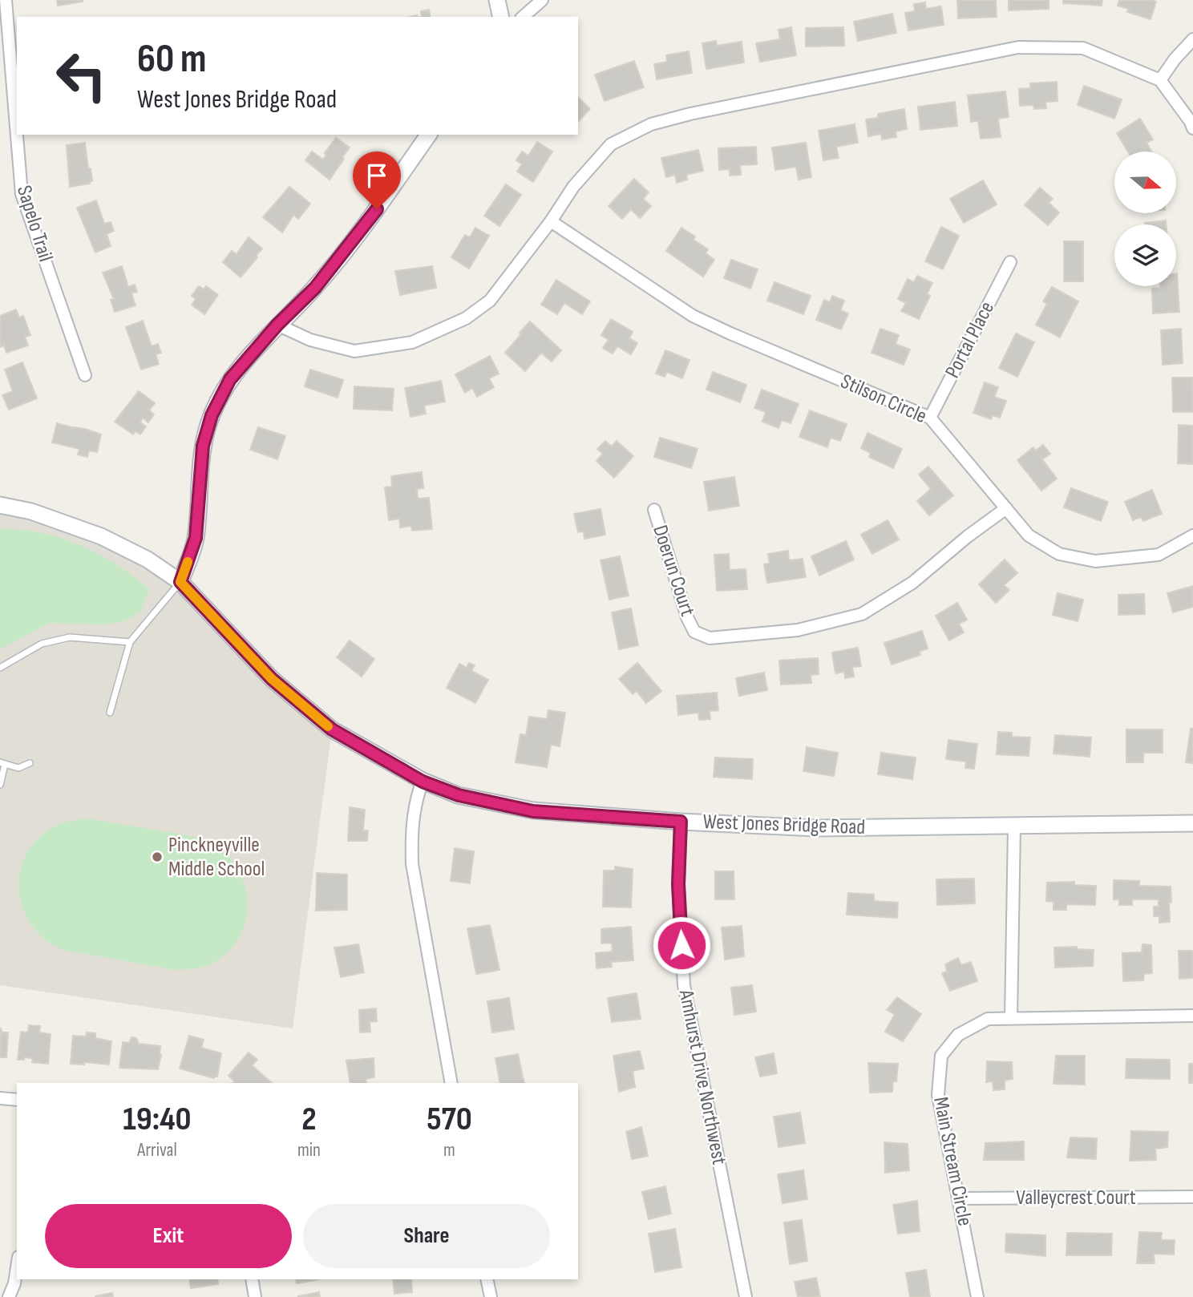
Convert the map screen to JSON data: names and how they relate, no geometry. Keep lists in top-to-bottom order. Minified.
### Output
{"streets":{"street":["Sapelo Trail","Portal Place","Stilson Circle","Doerun Court","West Jones Bridge Road","Amhurst Drive Northwest","Main Stream Circle","Valleycrest Court"]},"crossings":[["Portal Place","Stilson Circle"],["Stilson Circle","Doerun Court"],["West Jones Bridge Road","Amhurst Drive Northwest"],["Main Stream Circle","Valleycrest Court"]],"places":["Pinckneyville Middle School"],"north":"right","page":{"turn":["60 m","West Jones Bridge Road"],"eta":["19:40","Arrival","2","min","570","m"],"buttons":["Exit","Share"]}}
